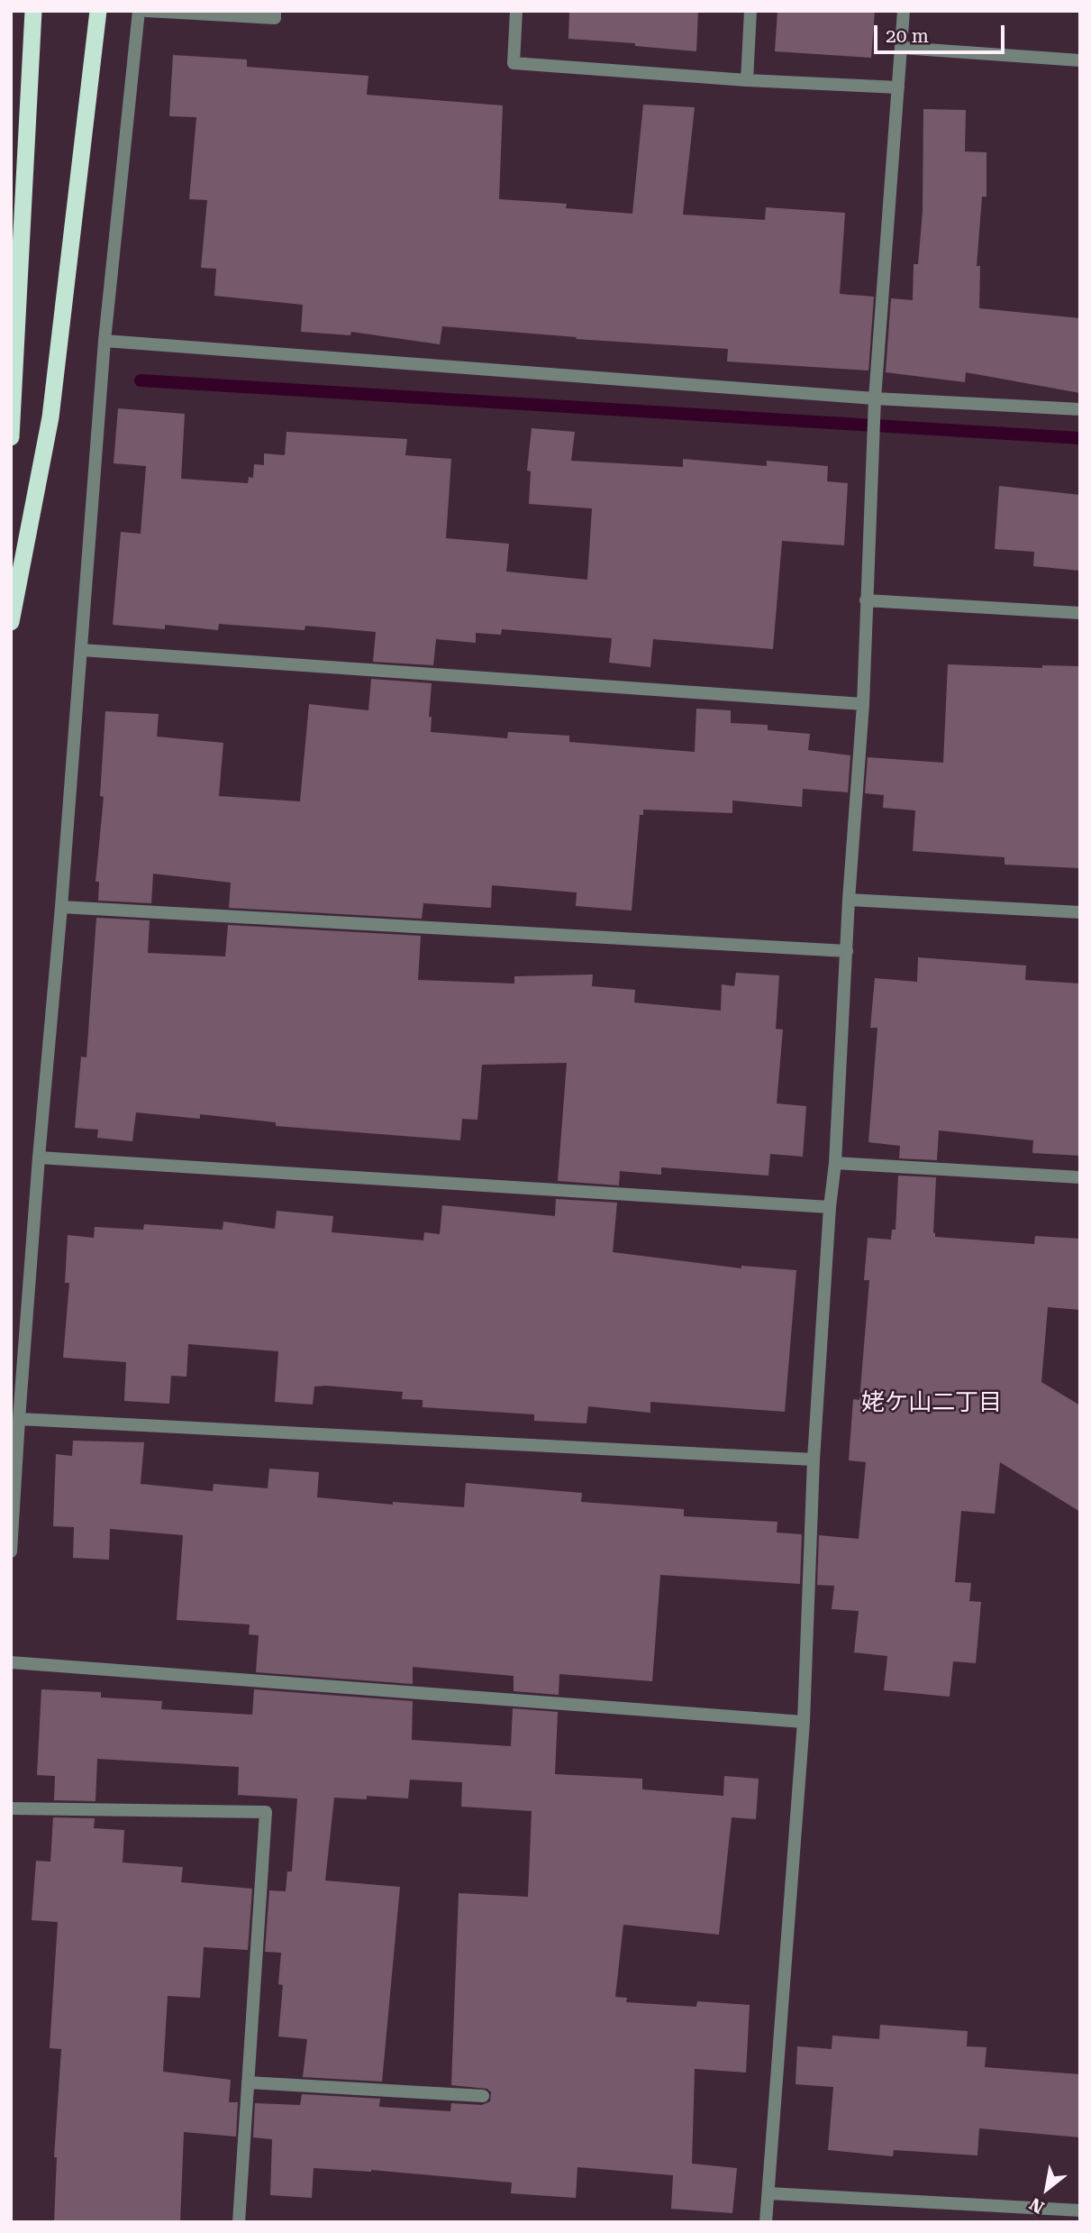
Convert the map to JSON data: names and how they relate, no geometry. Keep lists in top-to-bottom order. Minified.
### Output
{"districts":["姥ケ山二丁目"],"scale_bar":"20 m","north":"bottom left"}
